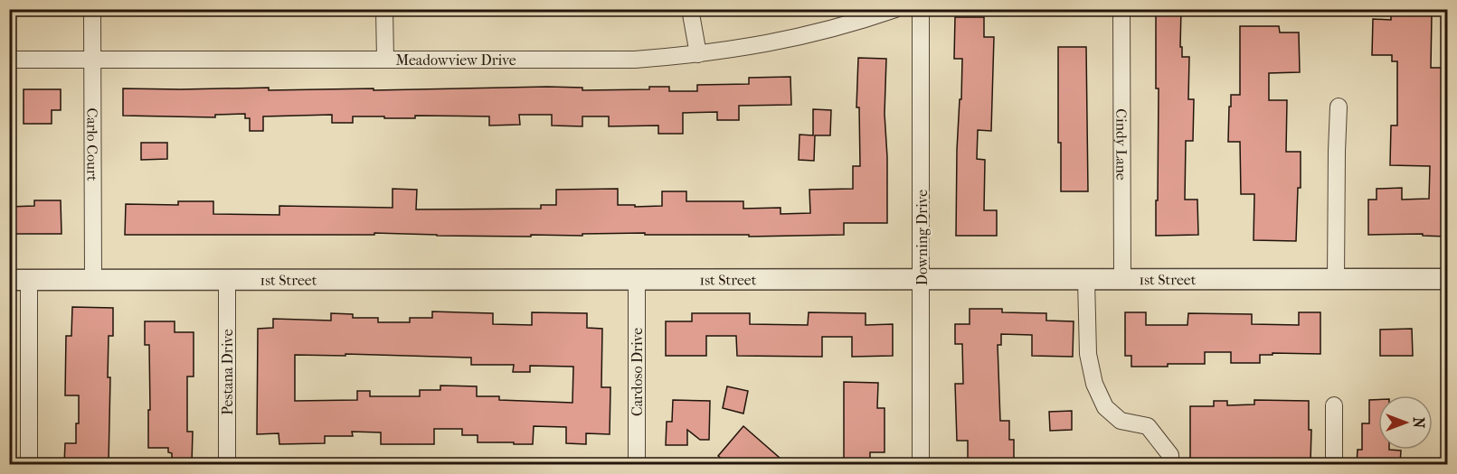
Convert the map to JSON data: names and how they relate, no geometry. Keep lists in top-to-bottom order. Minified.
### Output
{"streets":{"street":["Meadowview Drive","Carlo Court","Cindy Lane","Downing Drive","1st Street","Pestana Drive","Cardoso Drive"]},"crossings":[["Meadowview Drive","Carlo Court"],["Carlo Court","1st Street"],["Cindy Lane","1st Street"],["Downing Drive","1st Street"],["1st Street","Pestana Drive"],["1st Street","Cardoso Drive"]],"north":"right"}
